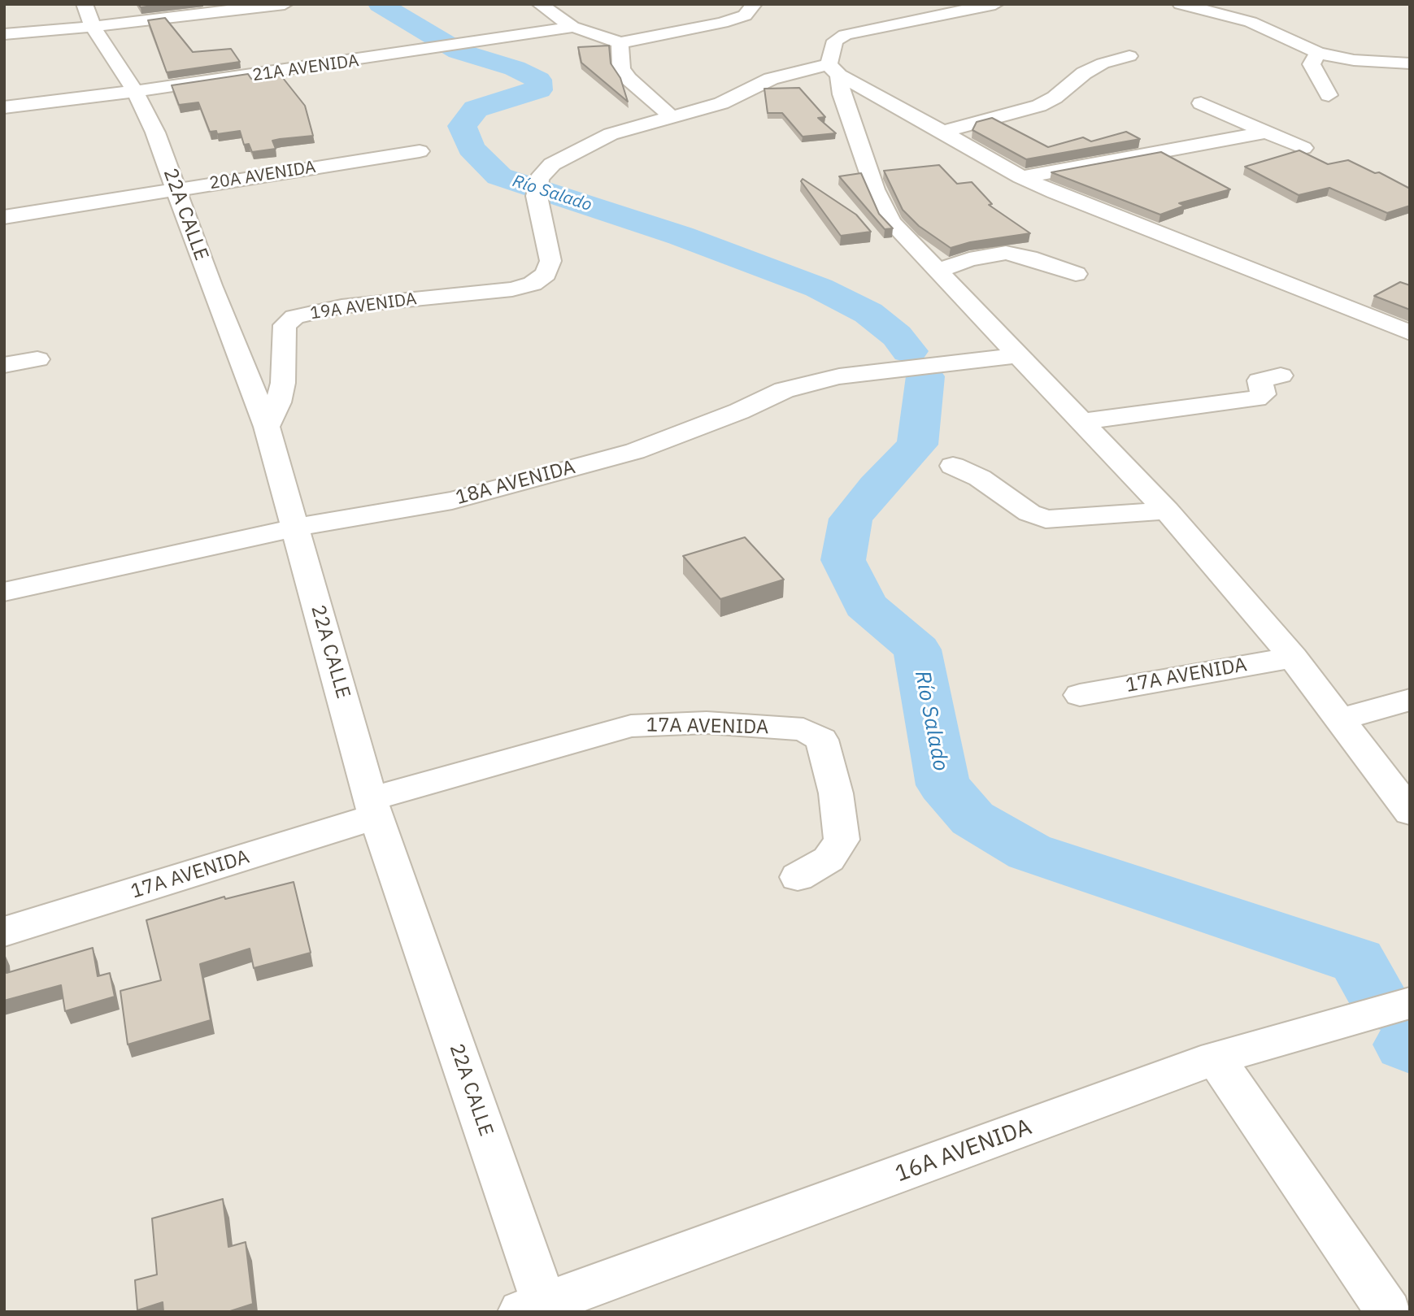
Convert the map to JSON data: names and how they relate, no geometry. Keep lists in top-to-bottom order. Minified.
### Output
{"streets":{"street":["21A AVENIDA","20A AVENIDA","22A CALLE","19A AVENIDA","18A AVENIDA","17A AVENIDA","16A AVENIDA"]},"crossings":[["21A AVENIDA","22A CALLE"],["20A AVENIDA","22A CALLE"],["22A CALLE","19A AVENIDA"],["22A CALLE","18A AVENIDA"],["22A CALLE","17A AVENIDA"],["22A CALLE","16A AVENIDA"]],"water":["Río Salado"]}
